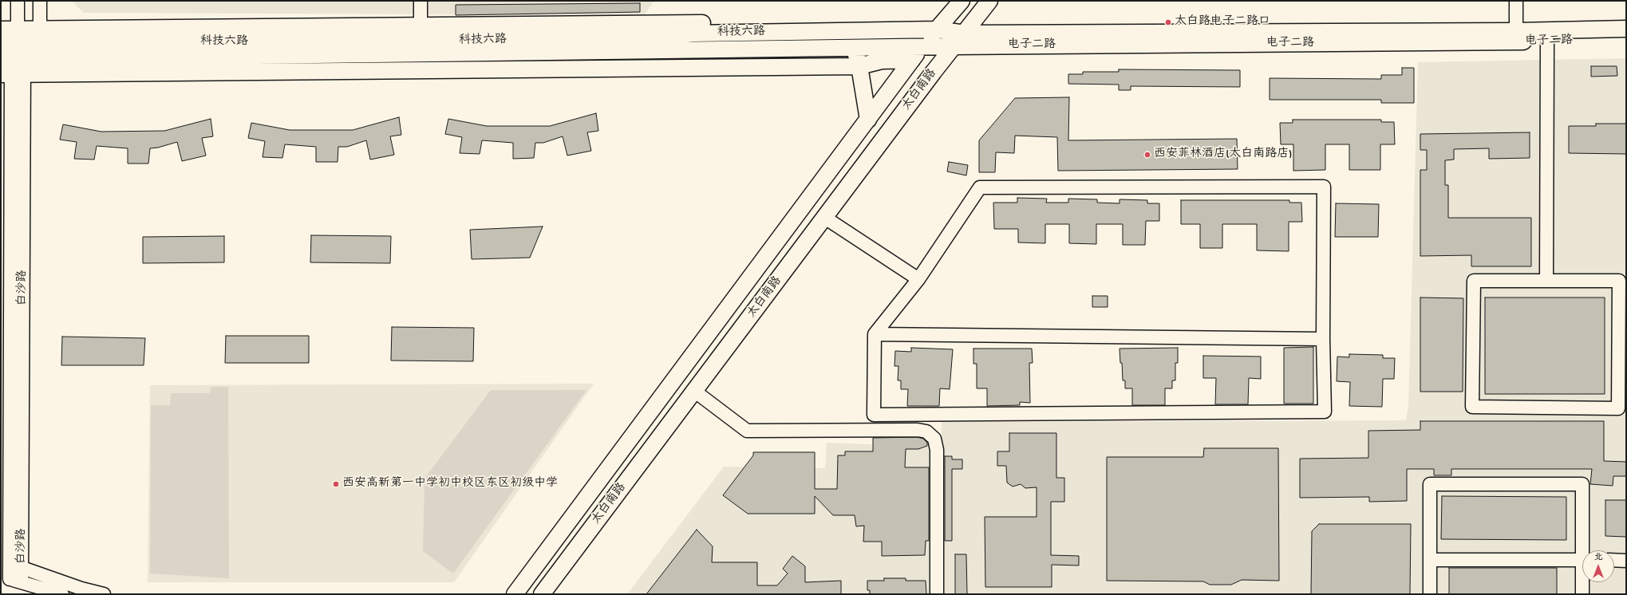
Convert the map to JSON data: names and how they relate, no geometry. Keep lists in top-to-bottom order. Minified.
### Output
{"streets":{"main road":["科技六路","电子二路","太白南路"],"street":["白沙路"]},"crossings":[["科技六路","电子二路"],["科技六路","太白南路"],["科技六路","白沙路"],["电子二路","太白南路"]],"places":["太白路电子二路口","西安菲林酒店(太白南路店)","西安高新第一中学初中校区东区初级中学"],"north":"top"}
